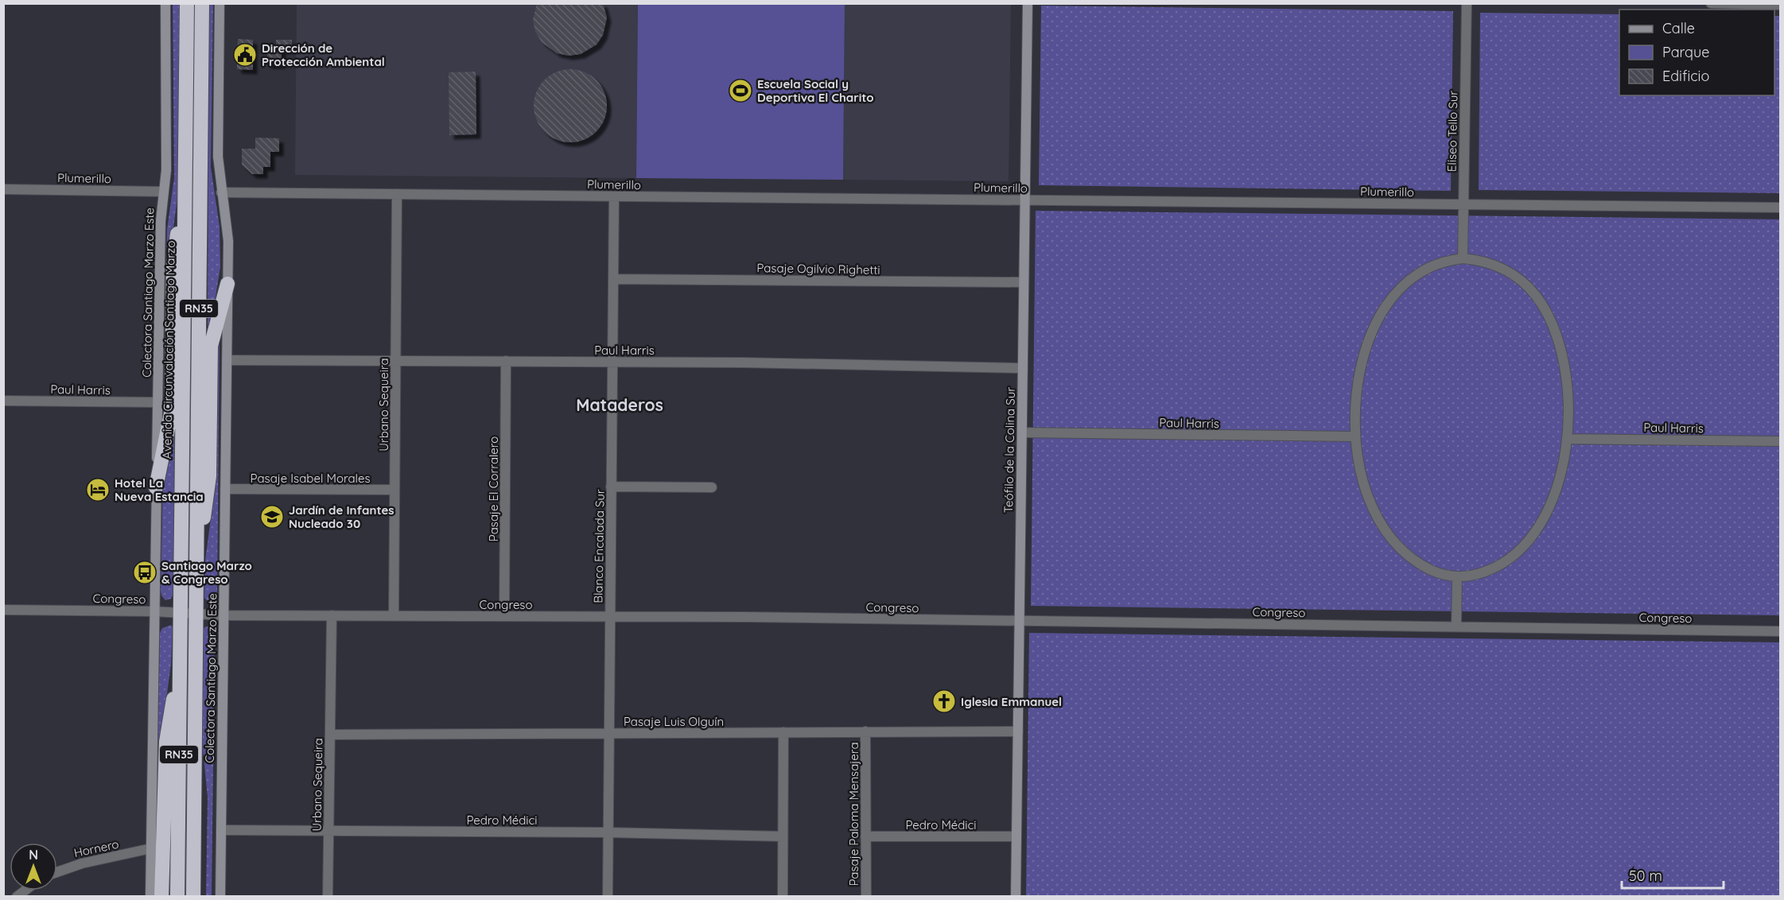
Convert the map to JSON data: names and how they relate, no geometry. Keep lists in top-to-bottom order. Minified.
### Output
{"streets":{"highway":["RN35","Avenida Circunvalación Santiago Marzo"],"street":["Eliseo Tello Sur","Plumerillo","Pasaje Ogilvio Righetti","Colectora Santiago Marzo Este","Paul Harris","Urbano Sequeira","Teófilo de la Colina Sur","Pasaje Isabel Morales","Pasaje El Corralero","Blanco Encalada Sur","Congreso","Pasaje Luis Olguín","Pasaje Paloma Mensajera","Pedro Médici","Hornero"]},"crossings":[["Eliseo Tello Sur","Plumerillo"],["Plumerillo","Colectora Santiago Marzo Este"],["Plumerillo","Urbano Sequeira"],["Plumerillo","Teófilo de la Colina Sur"],["Plumerillo","Blanco Encalada Sur"],["Pasaje Ogilvio Righetti","Teófilo de la Colina Sur"],["Pasaje Ogilvio Righetti","Blanco Encalada Sur"],["Colectora Santiago Marzo Este","Paul Harris"],["Colectora Santiago Marzo Este","Pasaje Isabel Morales"],["Colectora Santiago Marzo Este","Congreso"],["Colectora Santiago Marzo Este","Pedro Médici"],["Colectora Santiago Marzo Este","Hornero"],["RN35","Congreso"],["Avenida Circunvalación Santiago Marzo","Congreso"],["Paul Harris","Urbano Sequeira"],["Paul Harris","Teófilo de la Colina Sur"],["Paul Harris","Pasaje El Corralero"],["Paul Harris","Blanco Encalada Sur"],["Urbano Sequeira","Pasaje Isabel Morales"],["Urbano Sequeira","Congreso"],["Urbano Sequeira","Pasaje Luis Olguín"],["Urbano Sequeira","Pedro Médici"],["Teófilo de la Colina Sur","Congreso"],["Teófilo de la Colina Sur","Pasaje Luis Olguín"],["Teófilo de la Colina Sur","Pedro Médici"],["Pasaje El Corralero","Congreso"],["Blanco Encalada Sur","Congreso"],["Blanco Encalada Sur","Pasaje Luis Olguín"],["Blanco Encalada Sur","Pedro Médici"],["Pasaje Luis Olguín","Pasaje Paloma Mensajera"],["Pasaje Paloma Mensajera","Pedro Médici"]],"districts":["Mataderos"],"places":{"public building":["Dirección de Protección Ambiental"],"sports":["Escuela Social y Deportiva El Charito"],"hotel":["Hotel La Nueva Estancia"],"school or university":["Jardín de Infantes Nucleado 30"],"bus stop":["Santiago Marzo & Congreso"],"church":["Iglesia Emmanuel"]},"legend":["Calle","Parque","Edificio"],"scale_bar":"50 m","north":"top"}
